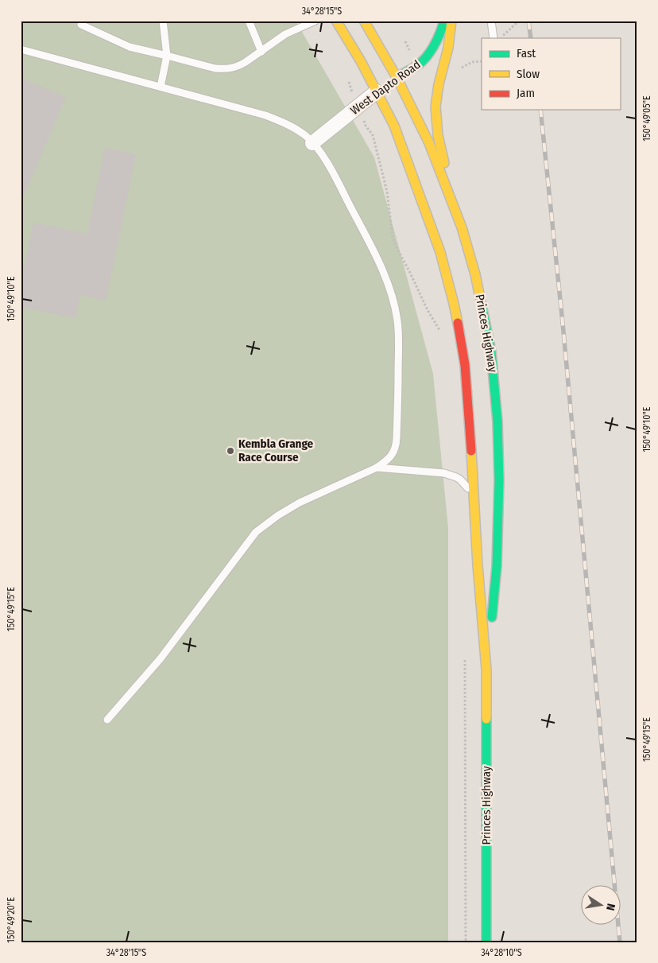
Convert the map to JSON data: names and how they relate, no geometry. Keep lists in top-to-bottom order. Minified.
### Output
{"streets":{"main road":["West Dapto Road","Princes Highway"]},"crossings":[["West Dapto Road","Princes Highway"]],"places":["Kembla Grange Race Course"],"legend":["Fast","Slow","Jam"],"north":"right","coordinates":["34°28'15\"S","150°49'05\"E","150°49'10\"E","150°49'15\"E","150°49'20\"E","34°28'10\"S"]}
